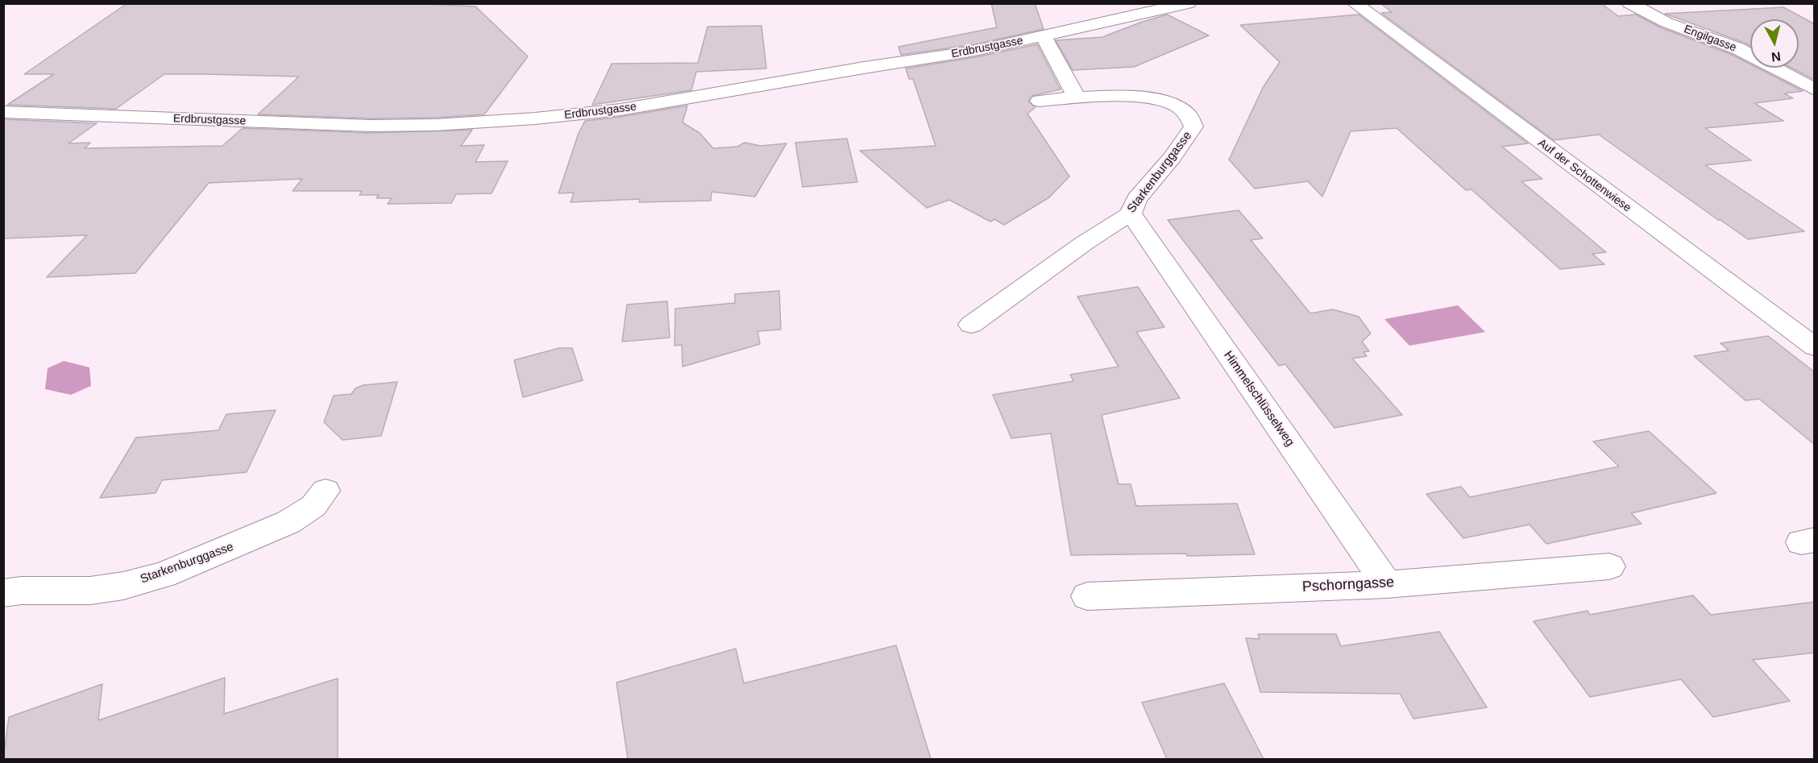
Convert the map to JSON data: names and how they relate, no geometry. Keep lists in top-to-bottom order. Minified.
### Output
{"streets":{"street":["Engilgasse","Erdbrustgasse","Starkenburggasse","Auf der Schottenwiese","Himmelschlüsselweg","Pschorngasse"]},"crossings":[["Starkenburggasse","Himmelschlüsselweg"],["Himmelschlüsselweg","Pschorngasse"]],"north":"bottom"}
